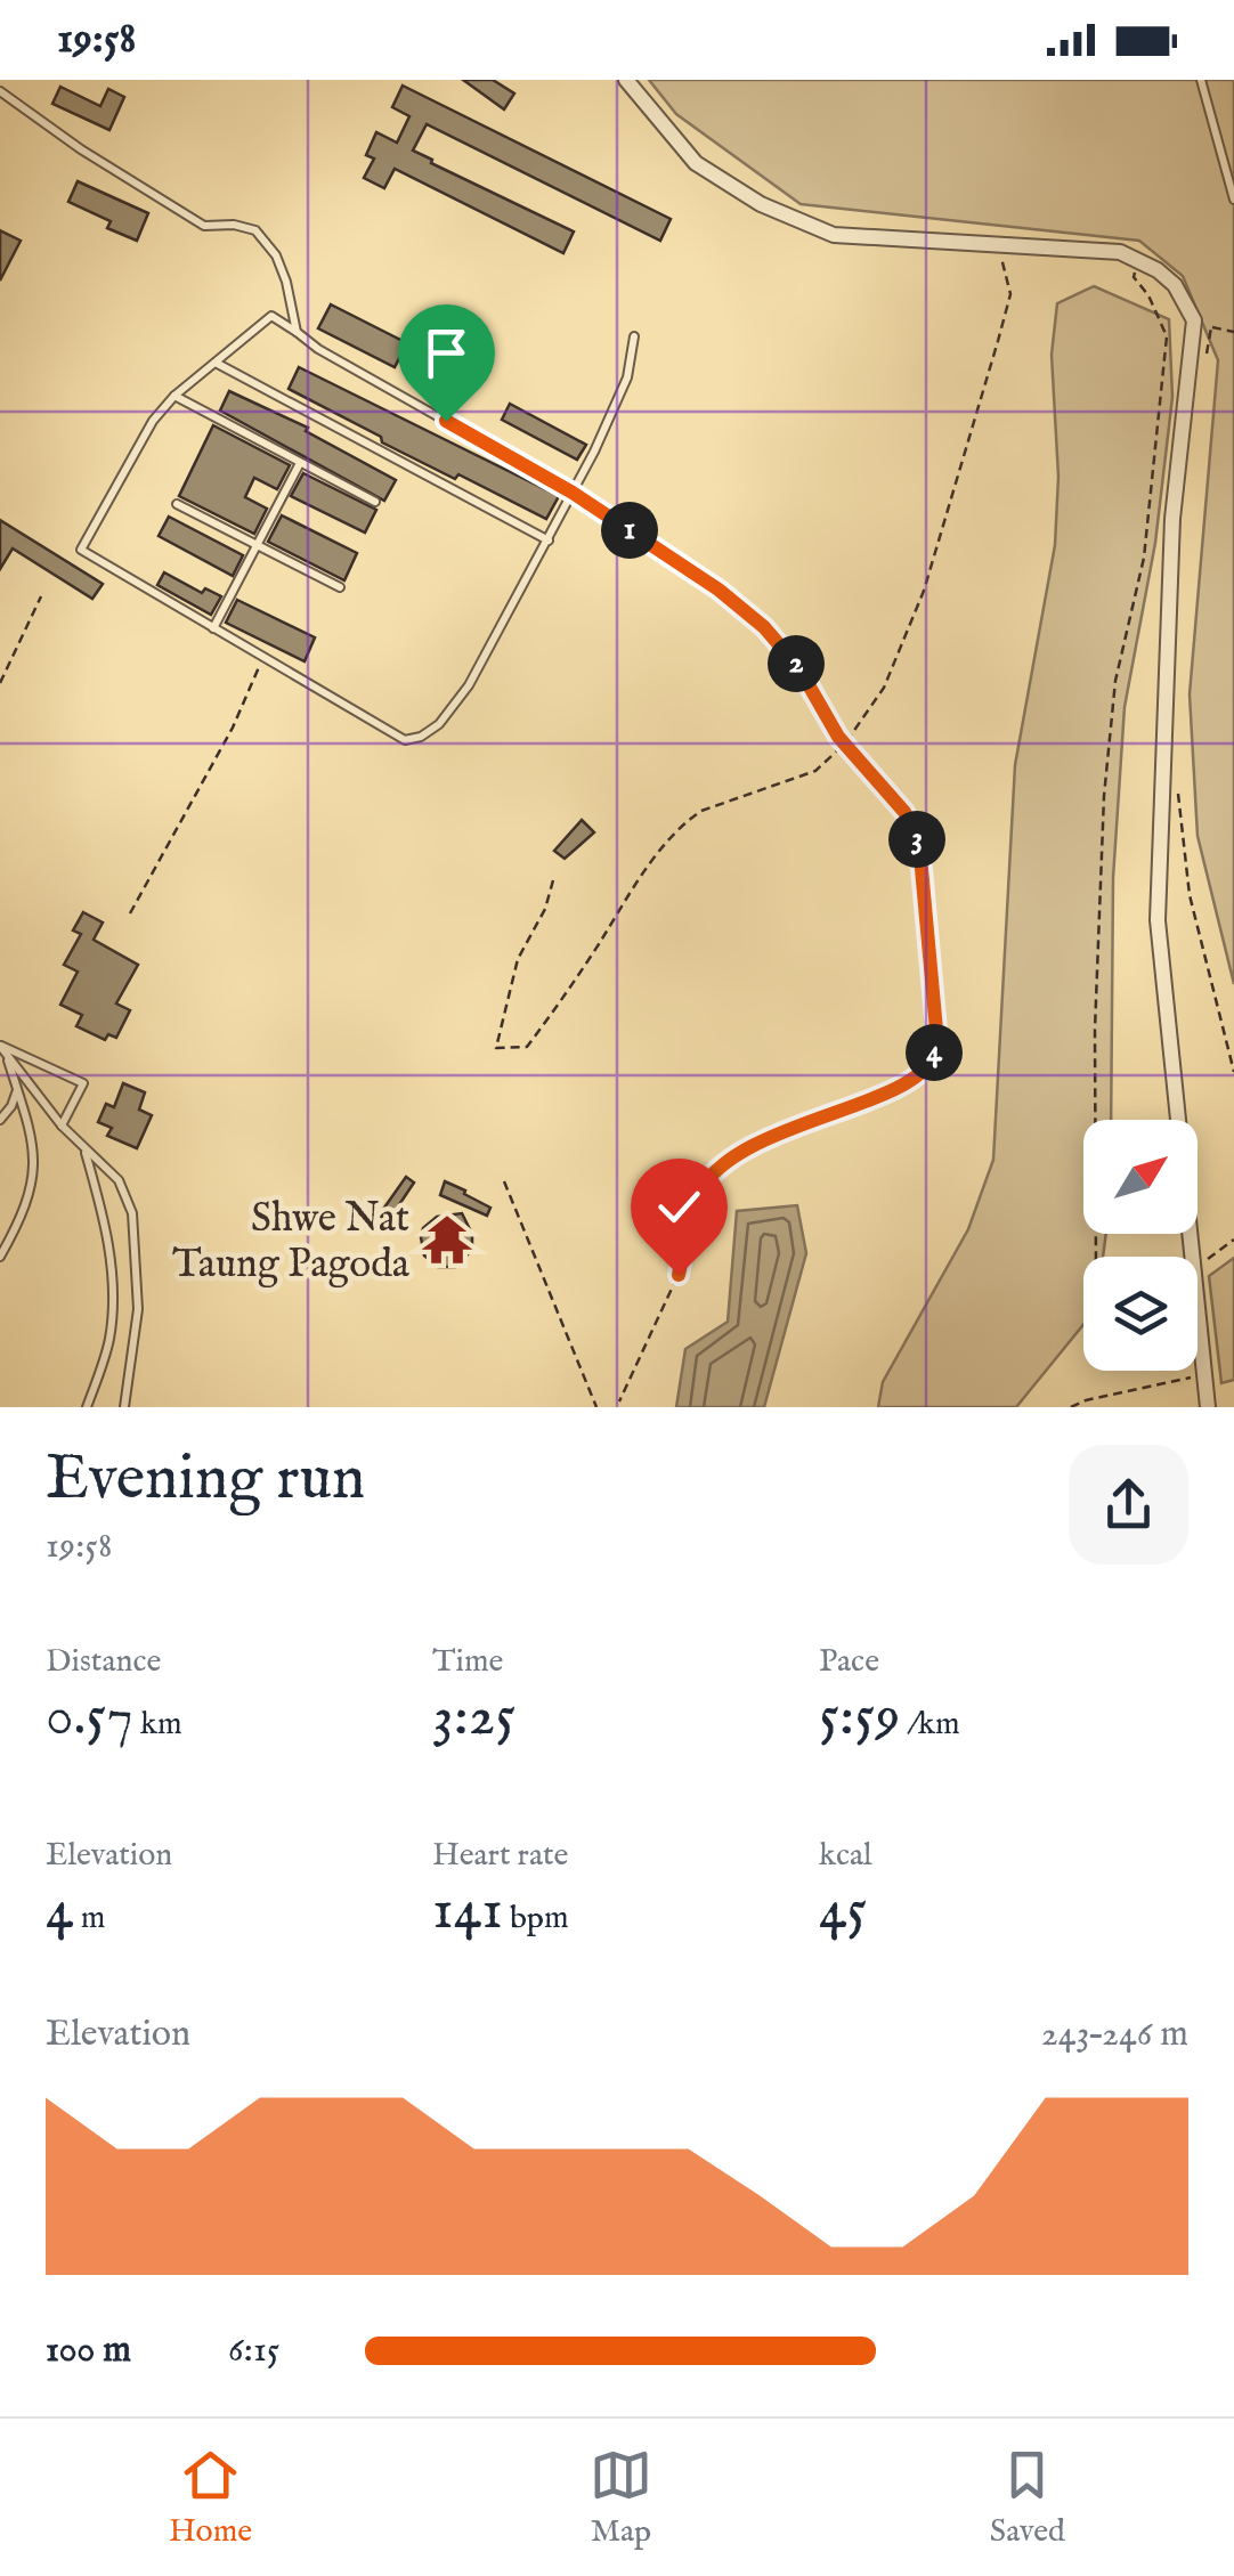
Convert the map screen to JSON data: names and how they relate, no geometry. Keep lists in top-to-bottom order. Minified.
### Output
{"places":{"temple":["Shwe Nat Taung Pagoda"]},"north":"top right","page":{"status":"19:58","pins":["1","2","3","4"],"heading":["Evening run","19:58"],"stats":[["Distance","0.57 km"],["Time","3:25"],["Pace","5:59 /km"],["Elevation","4 m"],["Heart rate","141 bpm"],["kcal","45"]],"chart":["Elevation","243–246 m"],"list":[{"name":"100 m","note":"6:15"}],"tabs":["Home","Map","Saved"]}}
